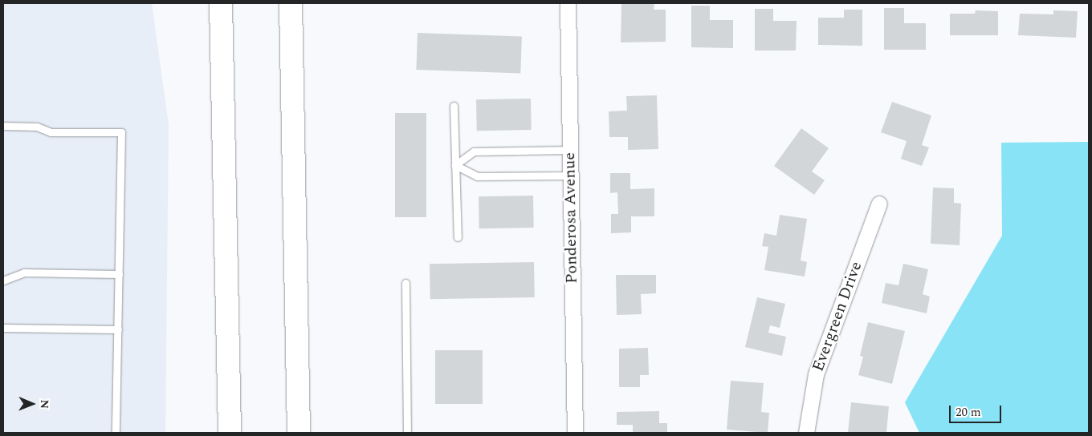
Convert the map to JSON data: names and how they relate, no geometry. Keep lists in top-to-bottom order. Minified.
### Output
{"streets":{"street":["Ponderosa Avenue","Evergreen Drive"]},"scale_bar":"20 m","north":"right"}
